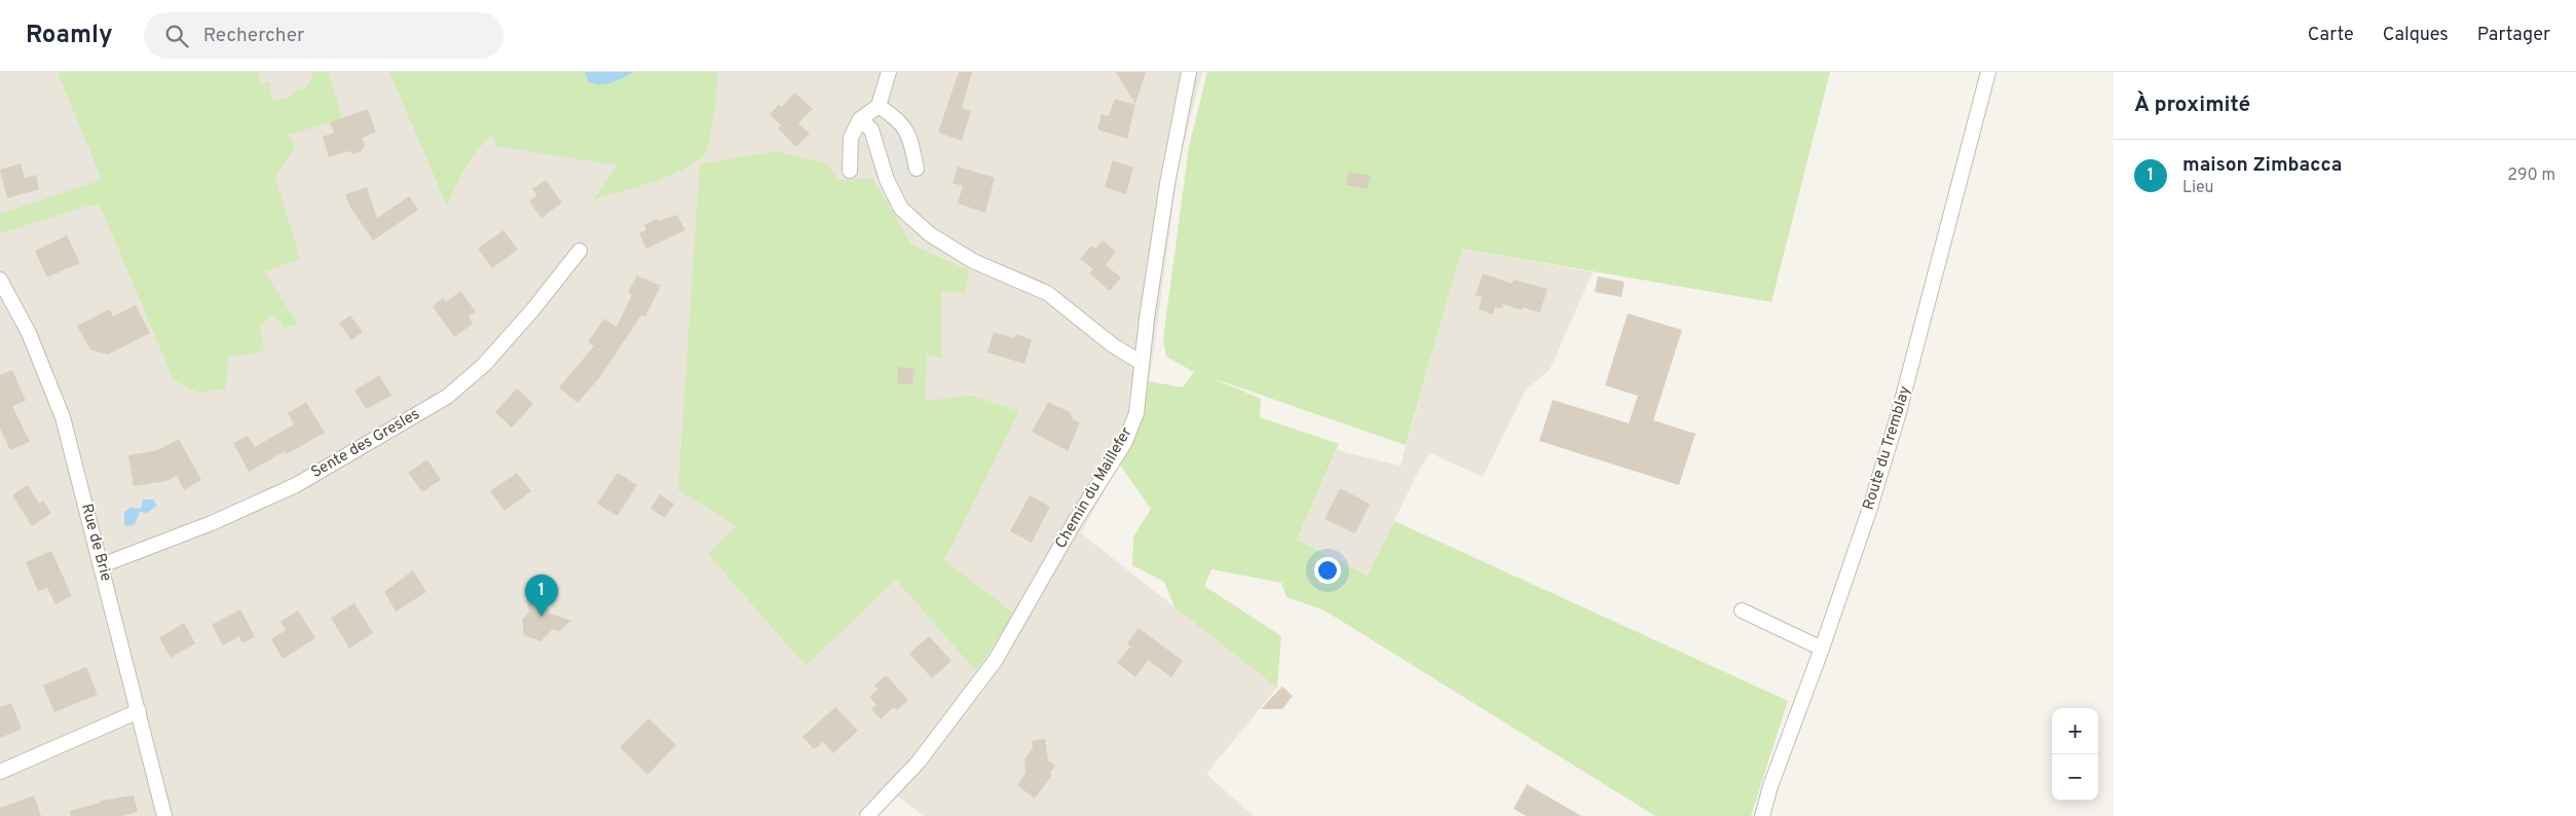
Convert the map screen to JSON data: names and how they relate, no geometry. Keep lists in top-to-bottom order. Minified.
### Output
{"streets":{"street":["Sente des Gresles","Route du Tremblay","Chemin du Maillefer","Rue de Brie"]},"crossings":[["Sente des Gresles","Rue de Brie"]],"page":{"header":"Roamly","search":"Rechercher","nav":["Carte","Calques","Partager"],"heading":"À proximité","list":[{"mark":"1","name":"maison Zimbacca","note":"Lieu","value":"290 m"}],"pins":"1","map_buttons":["+","−"]}}
